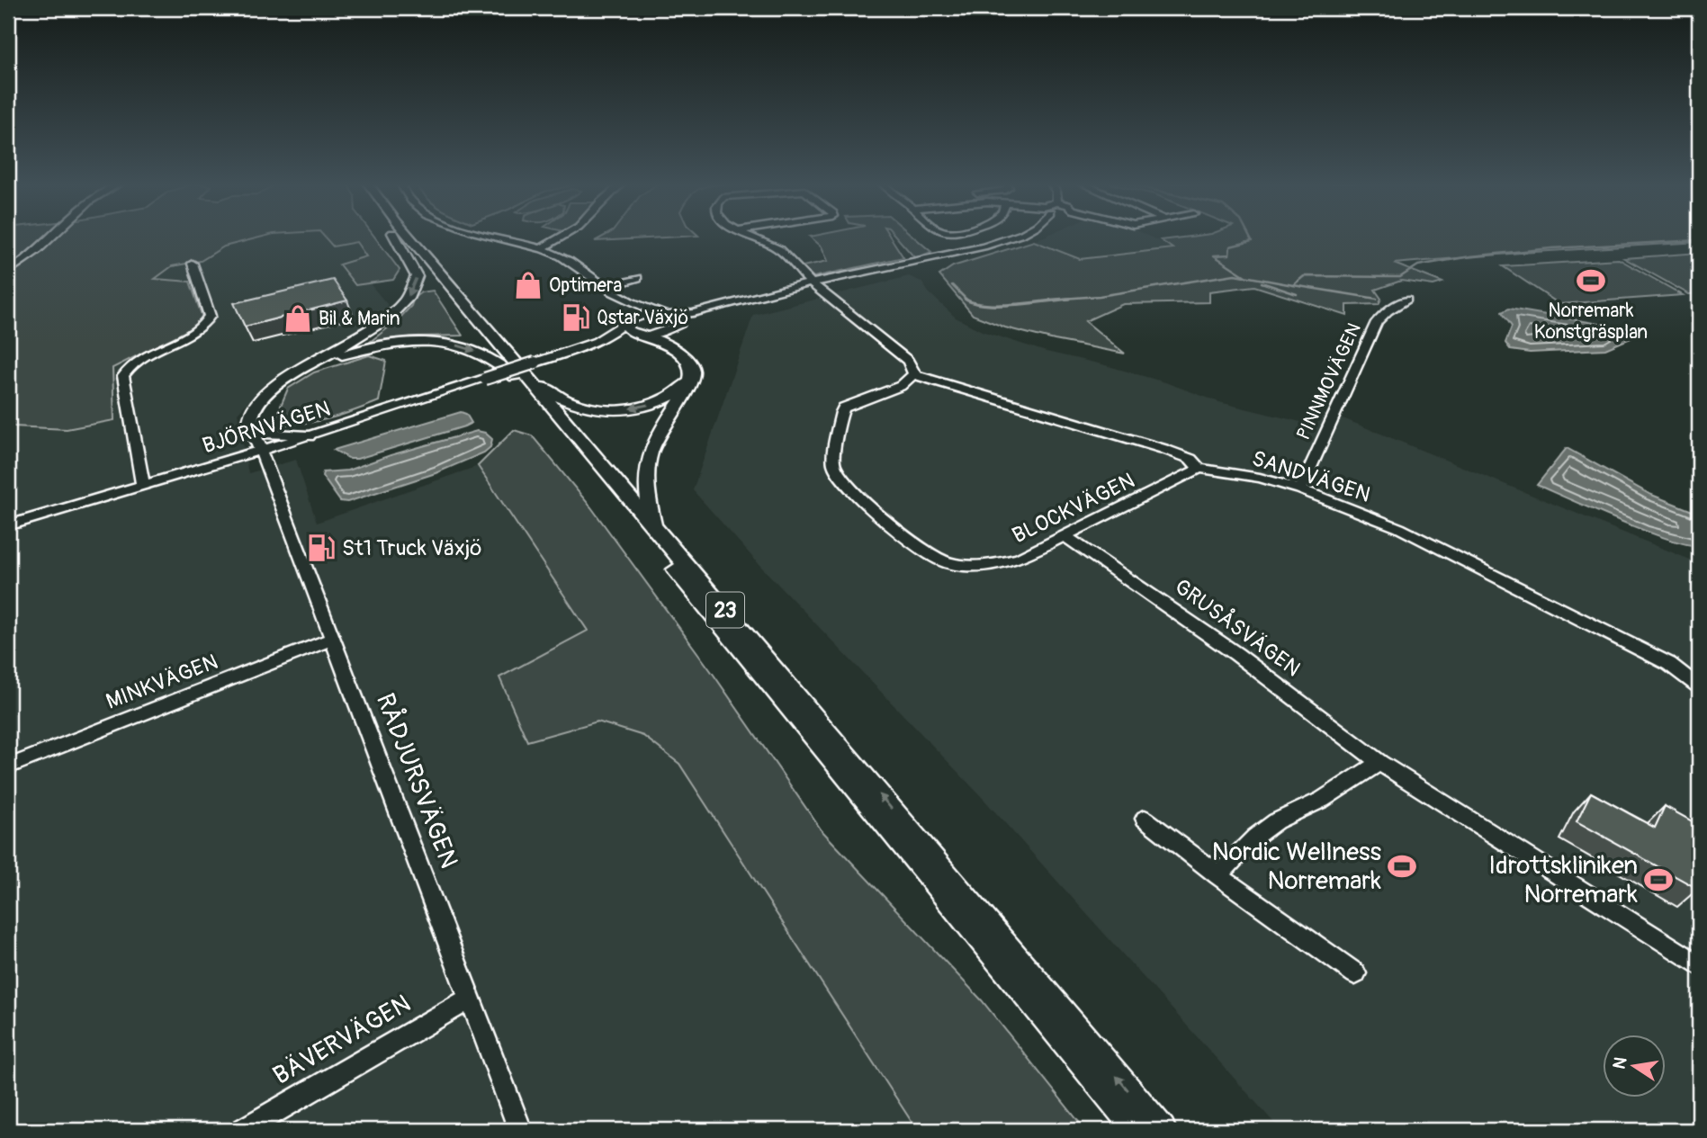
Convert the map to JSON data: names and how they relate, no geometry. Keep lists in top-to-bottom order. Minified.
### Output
{"streets":{"main road":["23"],"street":["PINNMOVÄGEN","BJÖRNVÄGEN","SANDVÄGEN","BLOCKVÄGEN","GRUSÅSVÄGEN","MINKVÄGEN","RÅDJURSVÄGEN","BÄVERVÄGEN"]},"crossings":[["PINNMOVÄGEN","SANDVÄGEN"],["BJÖRNVÄGEN","23"],["BJÖRNVÄGEN","RÅDJURSVÄGEN"],["SANDVÄGEN","BLOCKVÄGEN"],["BLOCKVÄGEN","GRUSÅSVÄGEN"],["MINKVÄGEN","RÅDJURSVÄGEN"],["RÅDJURSVÄGEN","BÄVERVÄGEN"]],"places":{"sports":["Norremark Konstgräsplan","Nordic Wellness Norremark","Idrottskliniken Norremark"],"shop":["Optimera","Bil & Marin"],"fuel station":["Qstar Växjö","St1 Truck Växjö"]},"north":"left"}
